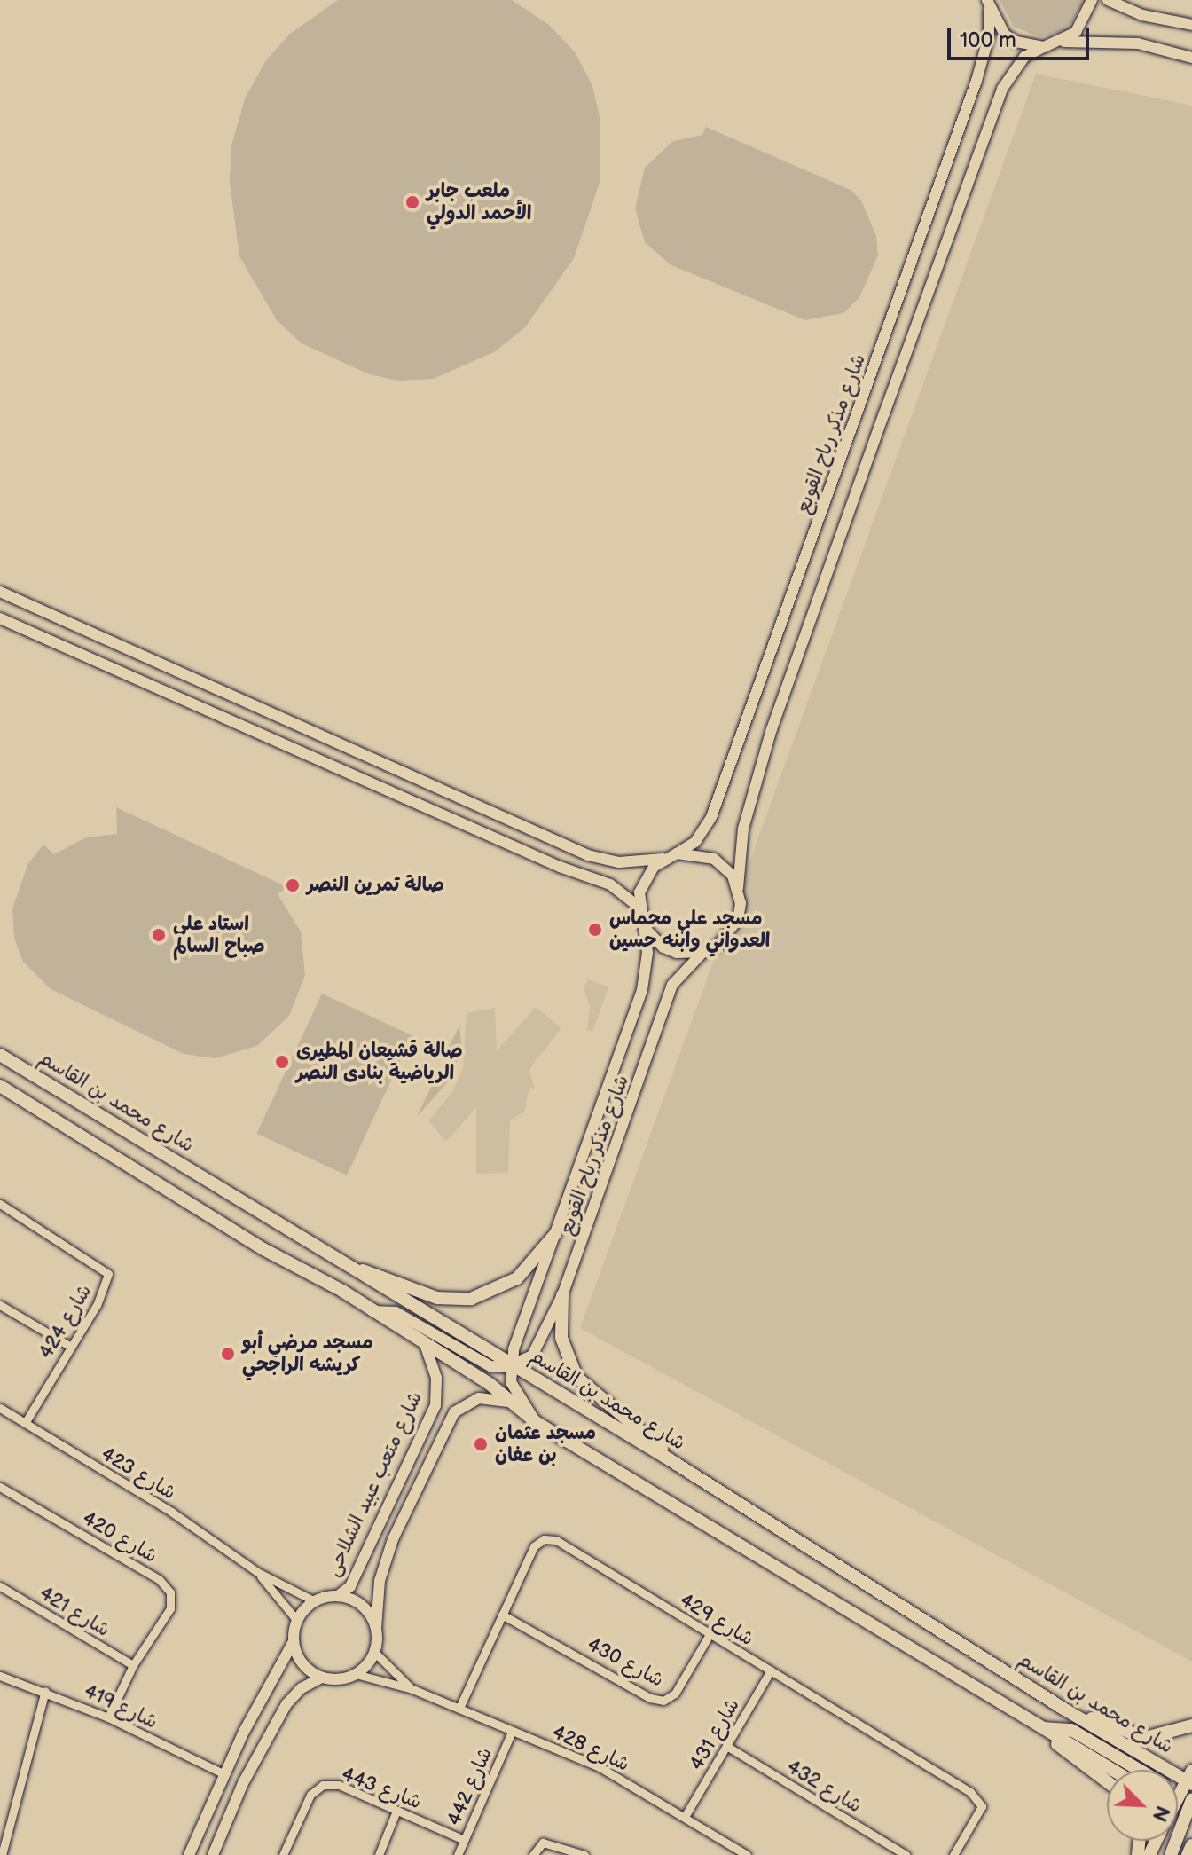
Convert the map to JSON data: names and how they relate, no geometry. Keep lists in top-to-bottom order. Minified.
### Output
{"streets":{"main road":["شارع محمد بن القاسم"],"street":["شارع مذكر رباح القوبع","شارع 424","شارع 423","شارع متعب عبيد الشلاحى","شارع 420","شارع 421","شارع 429","شارع 430","شارع 419","شارع 431","شارع 428","شارع 442","شارع 432","شارع 443"]},"crossings":[["شارع مذكر رباح القوبع","شارع محمد بن القاسم"],["شارع 424","شارع 423"],["شارع 423","شارع متعب عبيد الشلاحى"],["شارع 423","شارع 428"],["شارع متعب عبيد الشلاحى","شارع 428"],["شارع 420","شارع 421"],["شارع 420","شارع 419"],["شارع 429","شارع 430"],["شارع 429","شارع 431"],["شارع 429","شارع 428"],["شارع 431","شارع 428"],["شارع 431","شارع 432"],["شارع 428","شارع 442"],["شارع 442","شارع 443"]],"places":["ملعب جابر الأحمد الدولي","صالة تمرين النصر","مسجد علي محماس العدواني وابنه حسين","استاد علي صباح السالم","صالة قشيعان المطيرى الرياضية بنادى النصر","مسجد مرضي أبو كريشه الراجحي","مسجد عثمان بن عفان"],"scale_bar":"100 m","north":"bottom right"}
